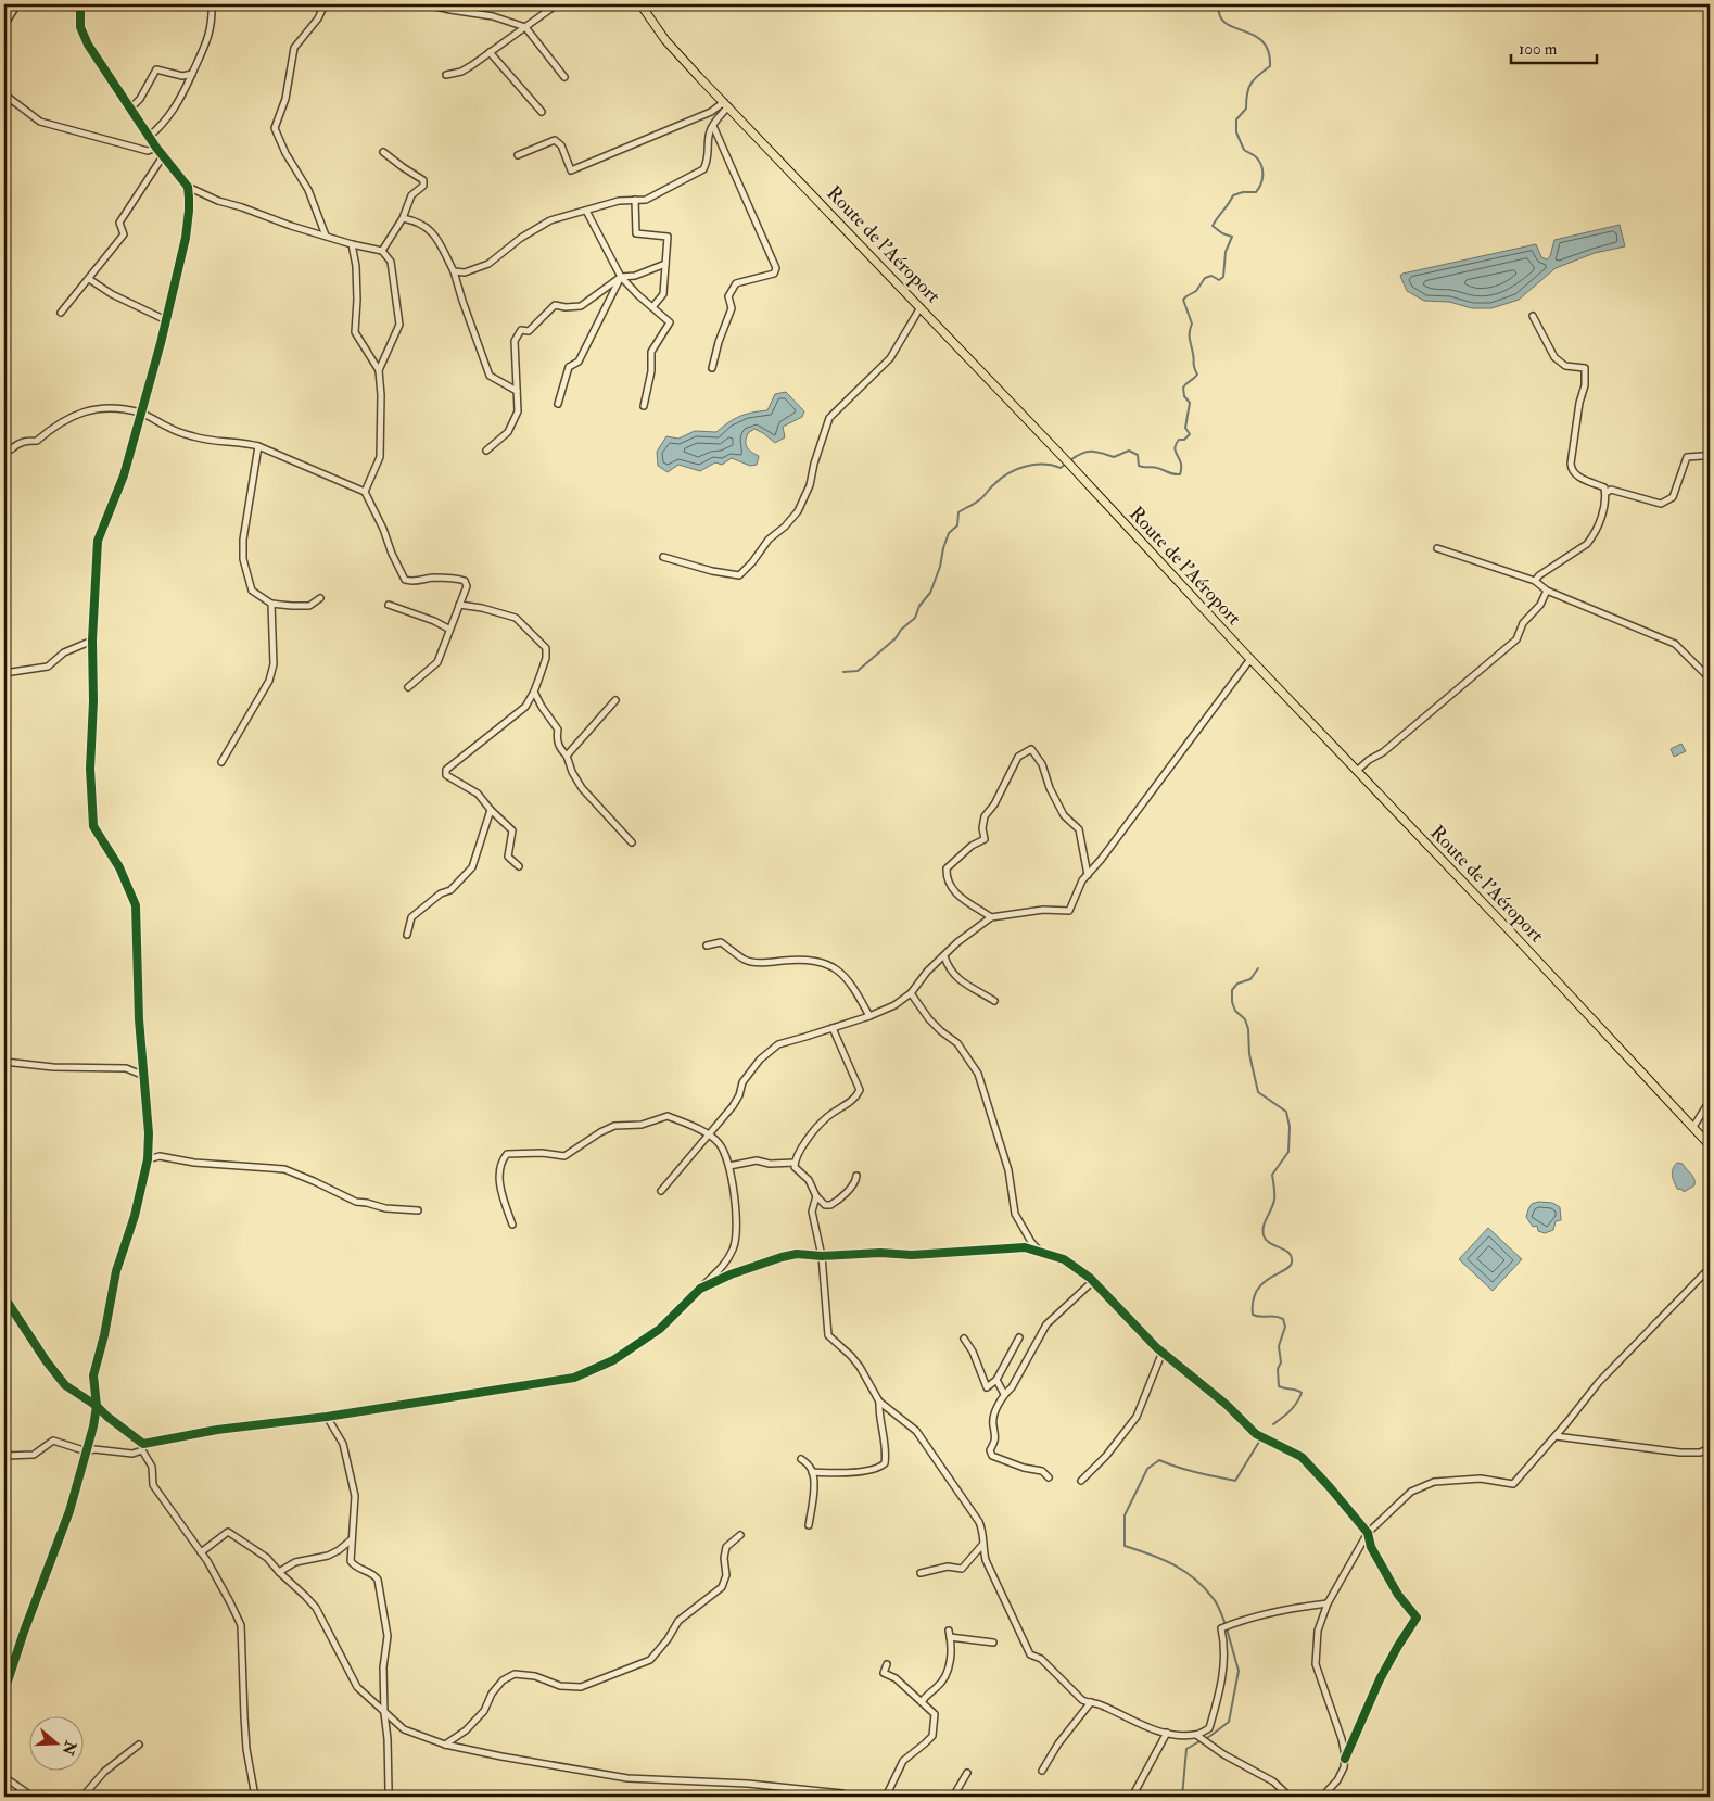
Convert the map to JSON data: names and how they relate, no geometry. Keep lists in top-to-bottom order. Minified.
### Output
{"streets":{"main road":["Route de l'Aéroport"]},"scale_bar":"100 m","north":"right"}
